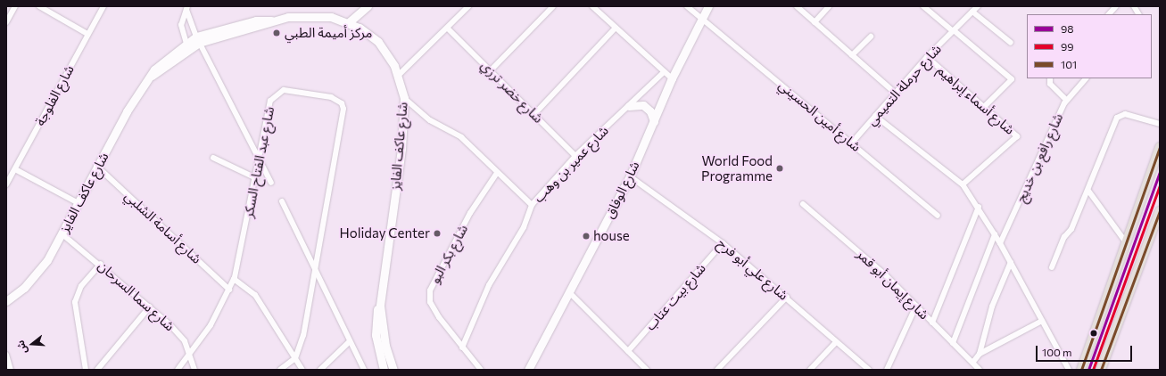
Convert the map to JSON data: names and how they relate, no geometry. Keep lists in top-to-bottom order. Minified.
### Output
{"streets":{"main road":["شارع عاكف الفايز","شارع الوفاق"],"street":["شارع حرملة التميمي","شارع خضر ترزي","شارع الفلوجة","شارع أسماء إبراهيم","شارع أمين الحسيني","شارع رافع بن خديج","شارع عبد الفتاح السكر","شارع عمير بن وهب","شارع أسامة الشلبي","شارع بكر البو","شارع علي أبو فرح","شارع إيمان أبو قمر","شارع سما السرحان","شارع بيت عتاب"]},"crossings":[["شارع حرملة التميمي","شارع أسماء إبراهيم"],["شارع حرملة التميمي","شارع أمين الحسيني"],["شارع خضر ترزي","شارع عمير بن وهب"],["شارع أمين الحسيني","شارع الوفاق"],["شارع عاكف الفايز","شارع أسامة الشلبي"],["شارع عاكف الفايز","شارع سما السرحان"],["شارع عبد الفتاح السكر","شارع أسامة الشلبي"],["شارع عبد الفتاح السكر","شارع سما السرحان"],["شارع عمير بن وهب","شارع بكر البو"],["شارع الوفاق","شارع علي أبو فرح"],["شارع علي أبو فرح","شارع بيت عتاب"]],"places":["مركز أميمة الطبي","World Food Programme","Holiday Center","house"],"lines":["transit line 101","transit line 98","transit line 99"],"legend":["98","99","101"],"scale_bar":"100 m","north":"left"}
